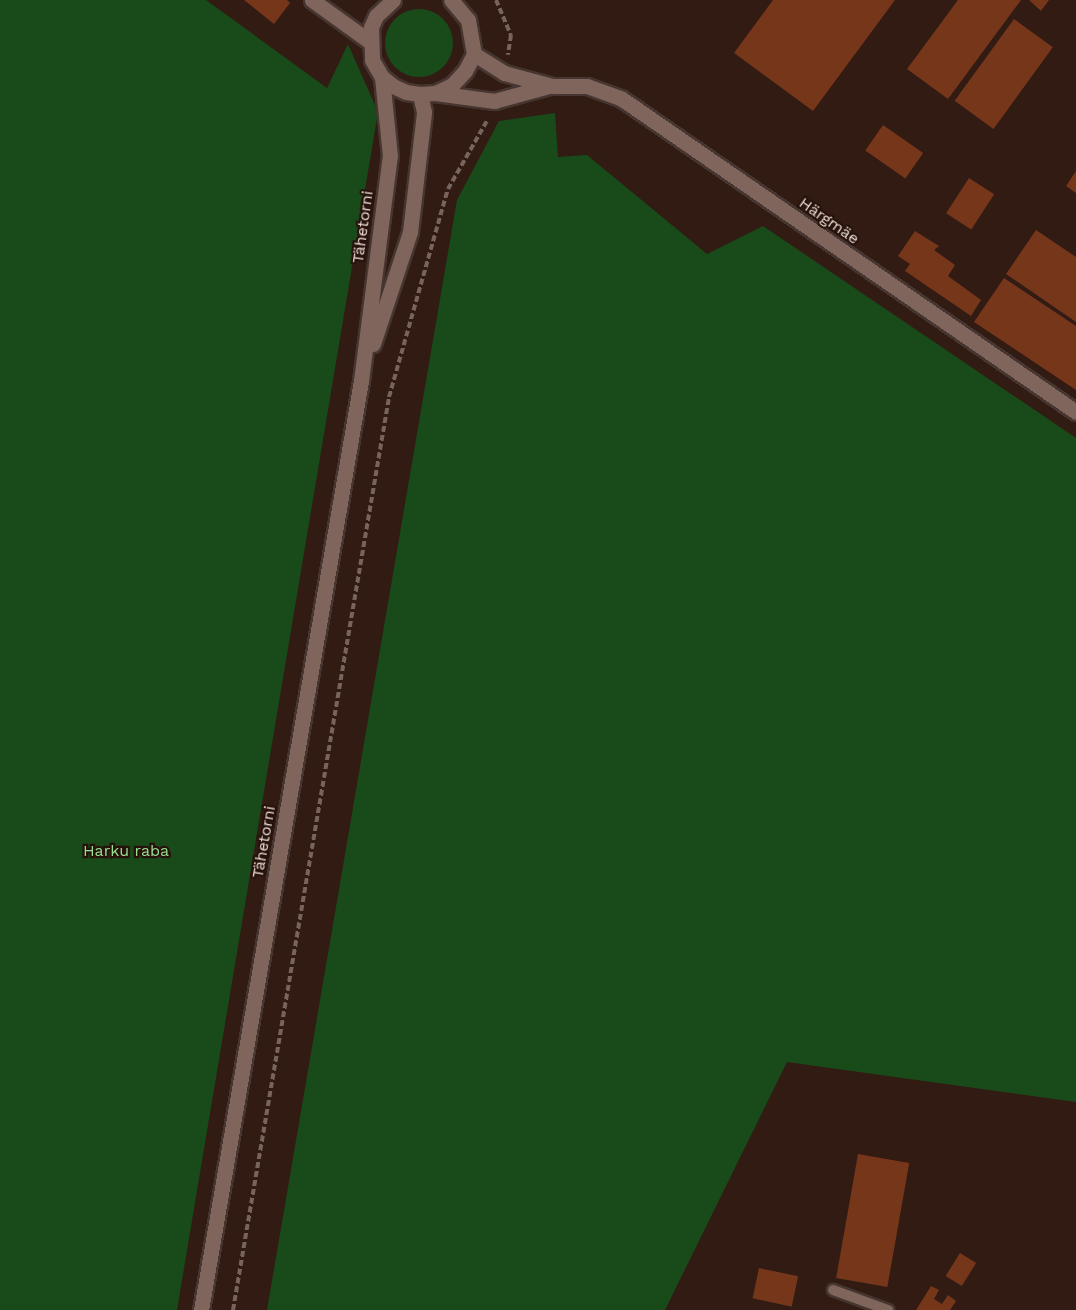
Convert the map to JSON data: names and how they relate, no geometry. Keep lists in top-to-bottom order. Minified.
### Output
{"streets":{"street":["Härgmäe","Tähetorni"]},"crossings":[["Härgmäe","Tähetorni"]],"parks":["Harku raba"]}
